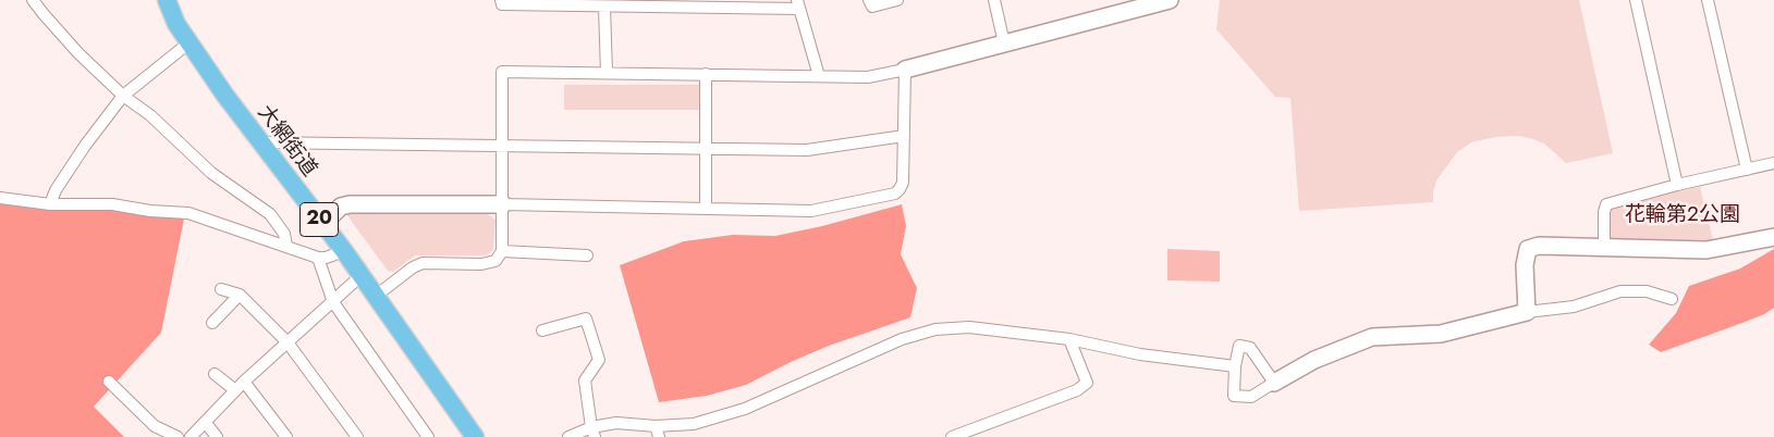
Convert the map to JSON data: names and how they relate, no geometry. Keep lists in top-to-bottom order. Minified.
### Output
{"streets":{"main road":["大網街道","20"]},"parks":["花輪第2公園"]}
